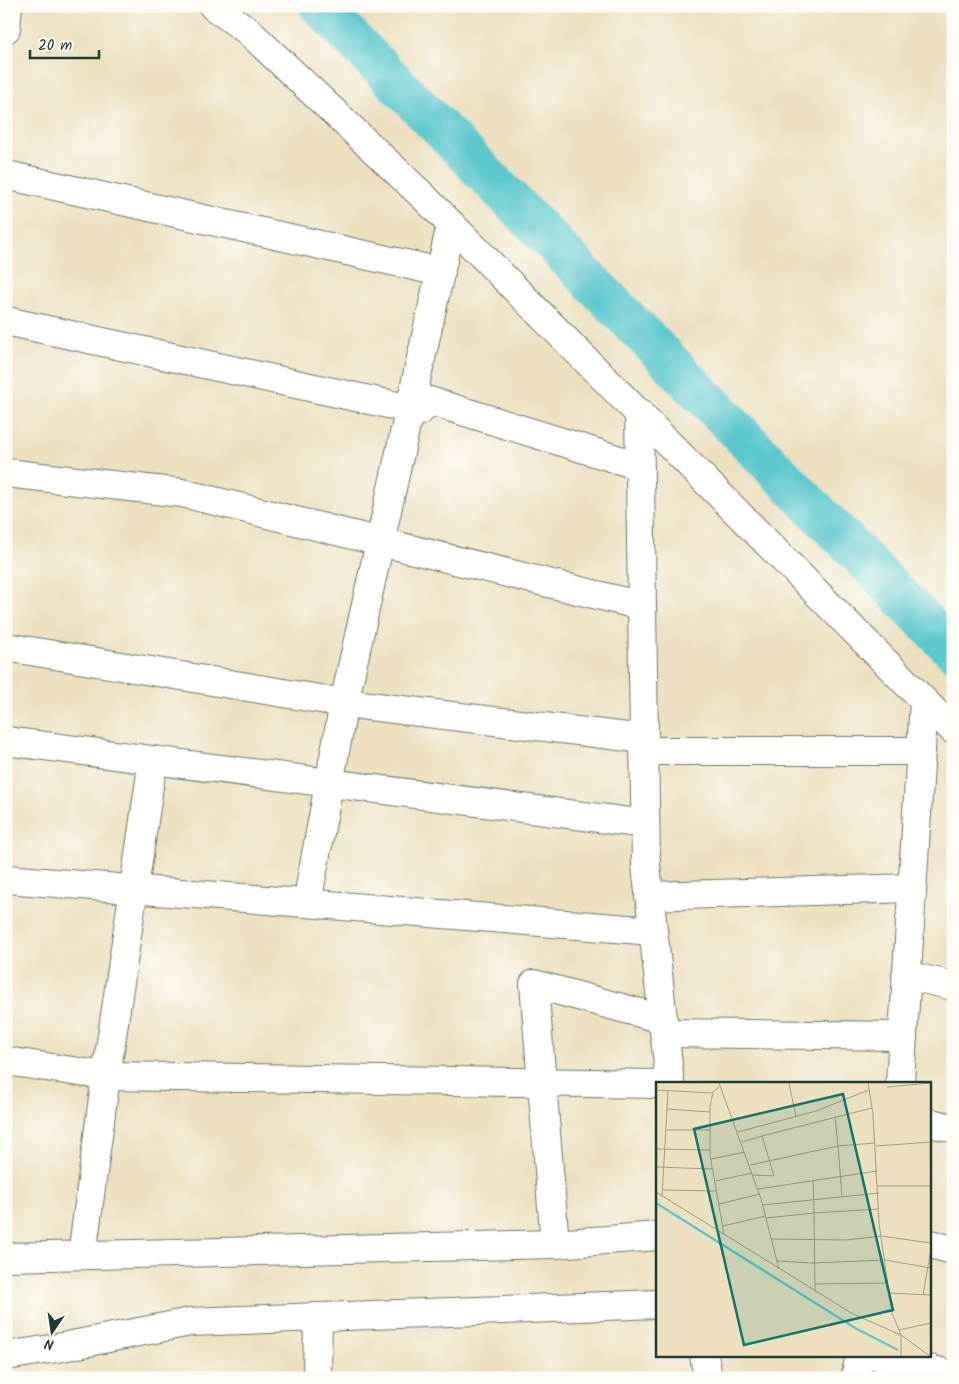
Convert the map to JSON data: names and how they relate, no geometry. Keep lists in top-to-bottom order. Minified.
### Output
{"scale_bar":"20 m","north":"bottom"}
